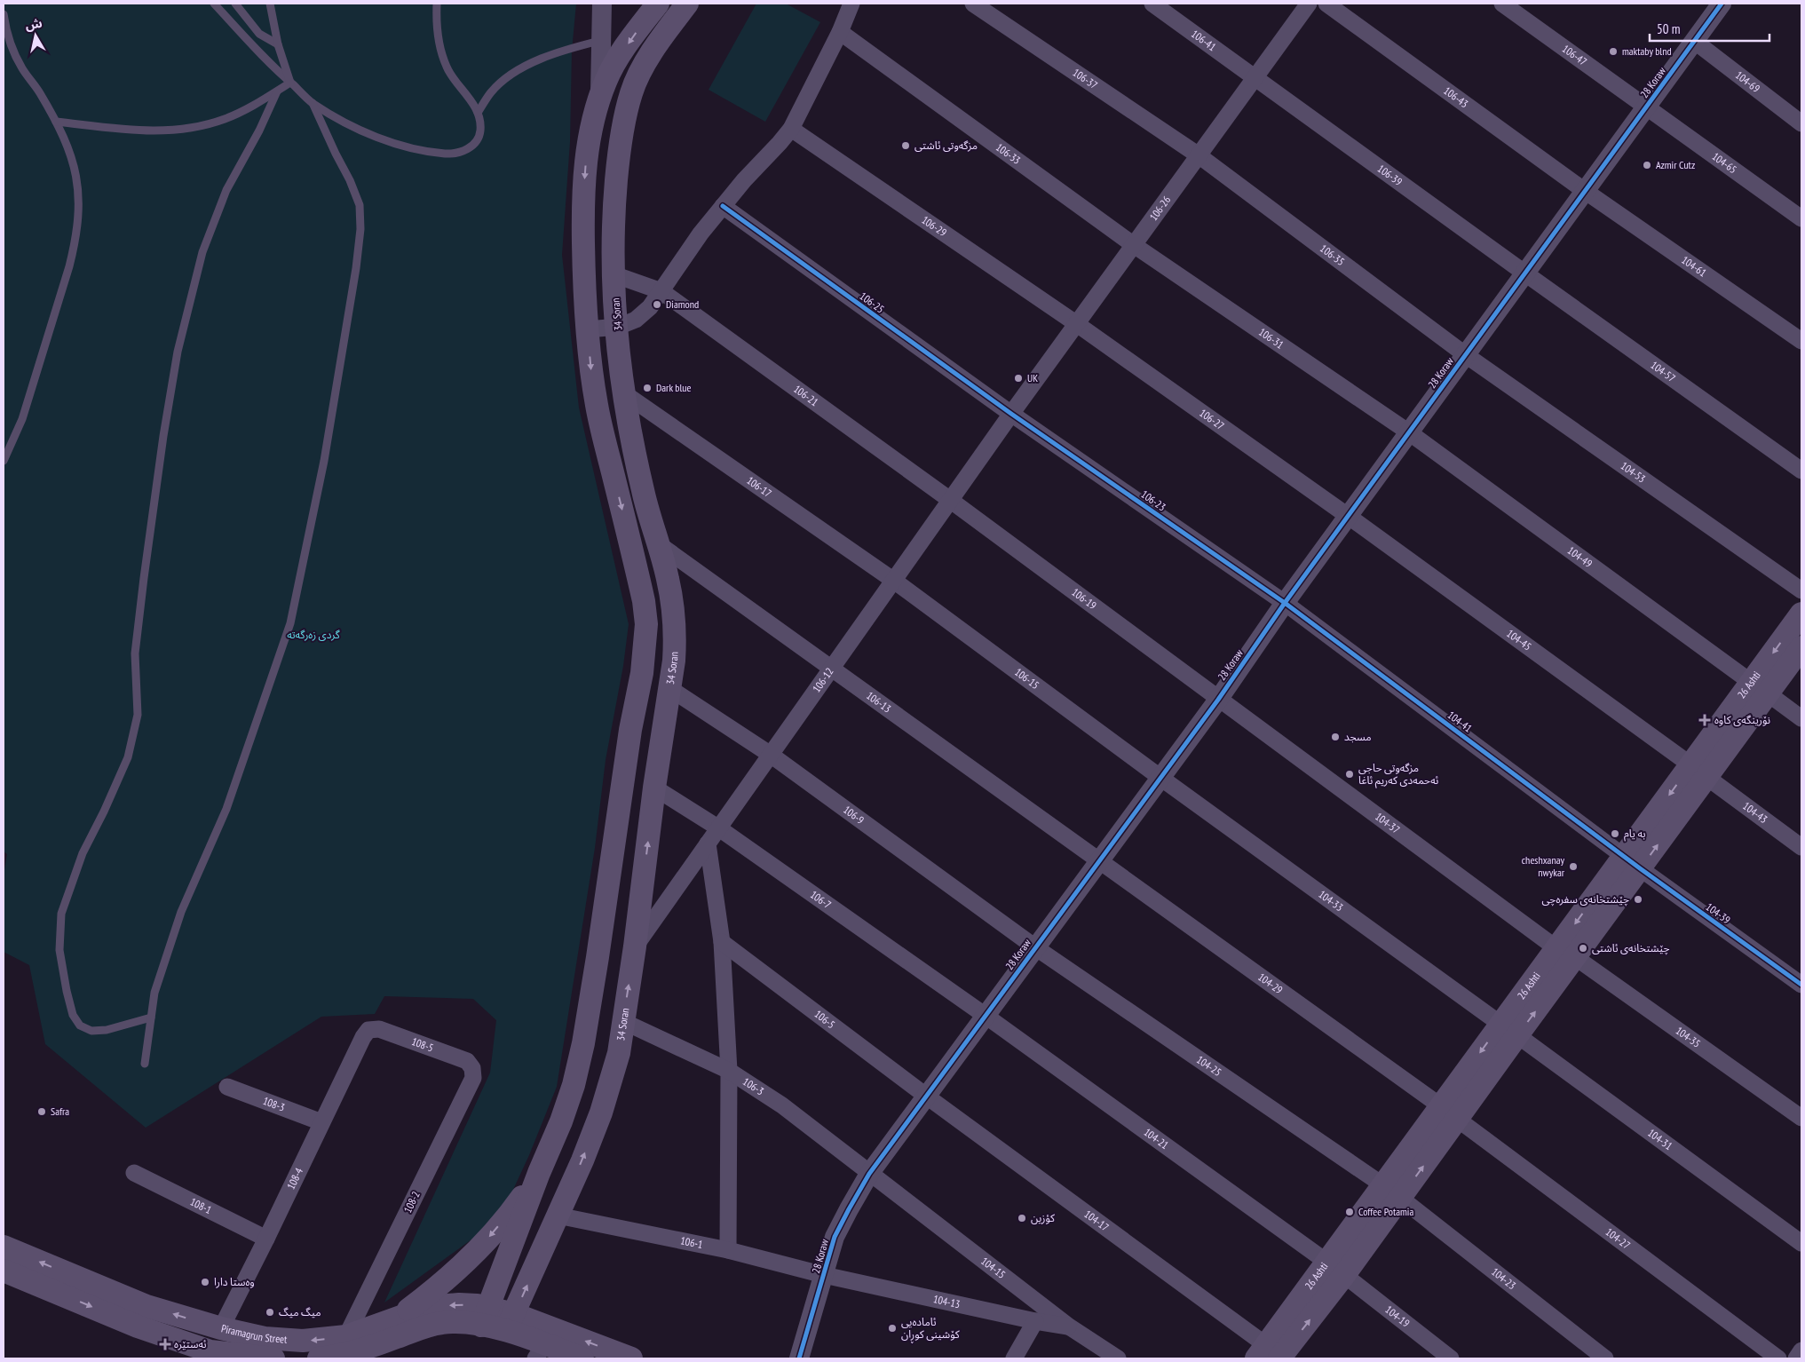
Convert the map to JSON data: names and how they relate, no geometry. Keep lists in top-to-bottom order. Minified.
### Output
{"streets":{"main road":["34 Soran","26 Ashti","Piramagrun Street"],"street":["106-41","106-47","106-37","28 Koraw","104-69","106-43","106-33","104-65","106-39","106-26","106-29","106-35","104-61","106-25","106-31","104-57","106-21","106-27","104-53","106-17","106-23","104-49","106-19","104-45","106-15","106-12","106-13","104-41","104-43","106-9","104-37","106-7","104-33","104-39","104-29","106-5","104-35","108-5","104-25","106-3","108-3","104-21","104-31","108-4","108-2","108-1","104-17","104-27","106-1","104-15","104-23","104-13","104-19"]},"crossings":[["106-41","106-39"],["106-41","106-26"],["106-47","28 Koraw"],["106-47","104-65"],["106-37","106-26"],["106-37","106-35"],["28 Koraw","104-69"],["28 Koraw","106-43"],["28 Koraw","104-65"],["28 Koraw","106-39"],["28 Koraw","106-35"],["28 Koraw","104-61"],["28 Koraw","106-31"],["28 Koraw","104-57"],["28 Koraw","106-27"],["28 Koraw","104-53"],["28 Koraw","106-23"],["28 Koraw","104-49"],["28 Koraw","106-19"],["28 Koraw","104-45"],["28 Koraw","106-15"],["28 Koraw","106-13"],["28 Koraw","104-41"],["28 Koraw","106-9"],["28 Koraw","104-37"],["28 Koraw","106-7"],["28 Koraw","104-33"],["28 Koraw","104-29"],["28 Koraw","106-5"],["28 Koraw","104-25"],["28 Koraw","106-3"],["28 Koraw","104-21"],["28 Koraw","104-17"],["28 Koraw","106-1"],["28 Koraw","104-15"],["28 Koraw","104-13"],["106-43","104-61"],["106-33","106-26"],["106-33","106-31"],["106-39","106-26"],["106-39","104-57"],["106-26","106-29"],["106-26","106-35"],["106-26","106-25"],["106-26","106-31"],["106-26","106-27"],["106-26","106-23"],["106-26","106-12"],["106-29","106-27"],["106-35","104-53"],["106-25","106-23"],["106-25","106-12"],["34 Soran","106-21"],["34 Soran","106-17"],["34 Soran","106-12"],["34 Soran","106-13"],["34 Soran","106-9"],["34 Soran","106-7"],["34 Soran","106-3"],["34 Soran","106-1"],["34 Soran","Piramagrun Street"],["106-31","104-49"],["106-21","106-19"],["106-21","106-12"],["106-27","104-45"],["106-17","106-15"],["106-17","106-12"],["106-23","106-12"],["106-23","104-41"],["104-49","26 Ashti"],["106-19","106-12"],["106-19","104-37"],["104-45","26 Ashti"],["104-45","104-43"],["106-15","106-12"],["106-15","104-33"],["106-12","106-13"],["106-12","106-9"],["106-12","106-7"],["26 Ashti","104-41"],["26 Ashti","104-43"],["26 Ashti","104-37"],["26 Ashti","104-33"],["26 Ashti","104-39"],["26 Ashti","104-29"],["26 Ashti","104-35"],["26 Ashti","104-25"],["26 Ashti","104-21"],["26 Ashti","104-31"],["26 Ashti","104-17"],["26 Ashti","104-27"],["26 Ashti","104-23"],["26 Ashti","104-19"],["106-13","104-29"],["104-41","104-39"],["106-9","104-25"],["104-37","104-35"],["106-7","104-21"],["104-33","104-31"],["104-29","104-27"],["106-5","104-17"],["108-5","108-4"],["108-5","108-2"],["104-25","104-23"],["106-3","104-15"],["108-3","108-4"],["104-21","104-19"],["108-4","108-1"],["108-4","Piramagrun Street"],["108-2","Piramagrun Street"],["106-1","104-13"],["104-15","104-13"]],"parks":["گردی زەرگەتە"],"places":{"other":["maktaby blnd","مزگەوتی ئاشتی","Azmir Cutz","Diamond","UK","Dark blue","مسجد","مزگەوتی حاجی ئەحمەدی کەریم ئاغا","به يام","cheshxanay nwykar","چێشتخانەی سفرەچی","چێشتخانەی ئاشتی","Safra","Coffee Potamia","كؤزين","وەستا دارا","میگ میگ","ئامادەیی کۆشینی کوڕان"],"health":["نۆرینگەی کاوە","ئەستێرە"]},"scale_bar":"50 m","north":"top"}
